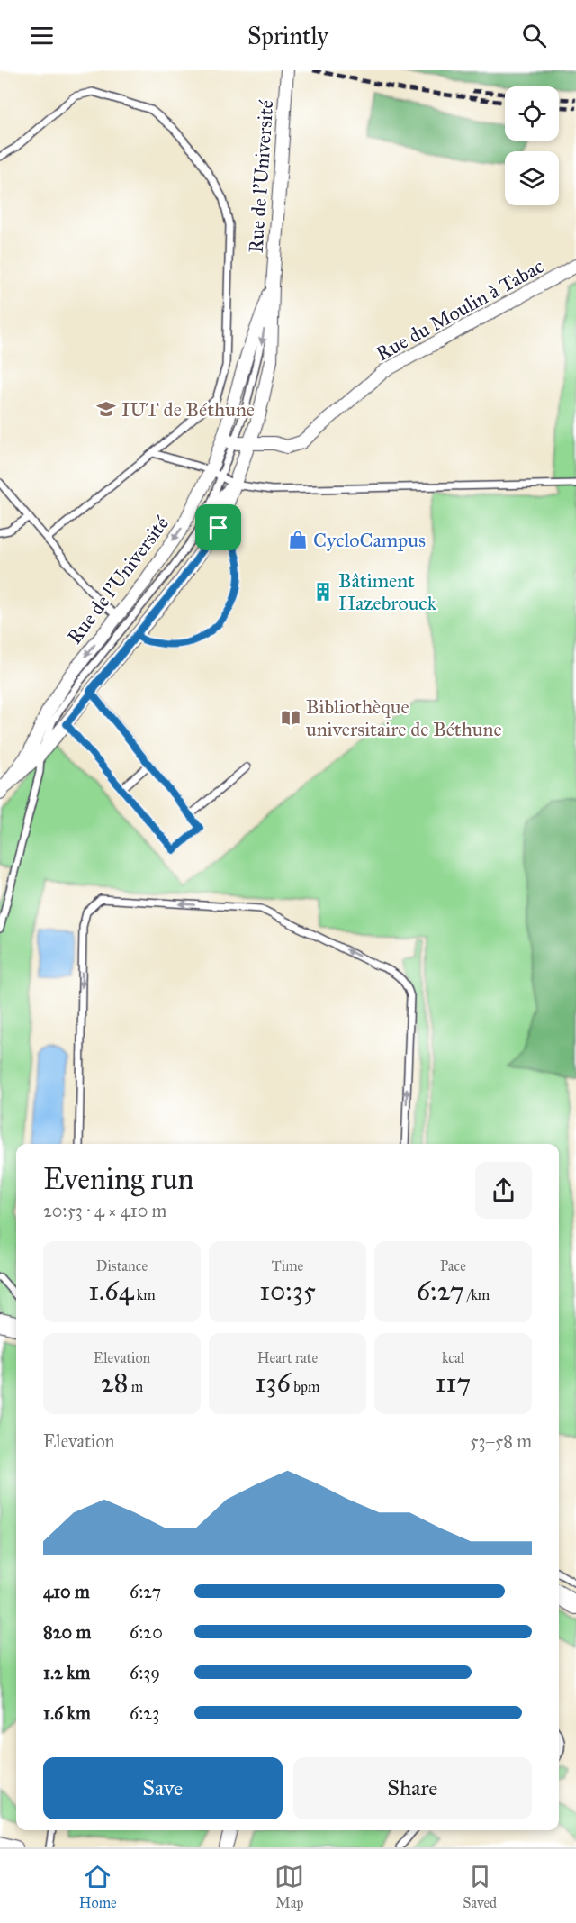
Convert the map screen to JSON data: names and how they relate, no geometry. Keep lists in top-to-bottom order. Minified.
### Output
{"streets":{"street":["Rue de l'Université","Rue du Moulin à Tabac"]},"crossings":[["Rue de l'Université","Rue du Moulin à Tabac"]],"places":{"school or university":["IUT de Béthune"],"shop":["CycloCampus"],"building":["Bâtiment Hazebrouck"],"library":["Bibliothèque universitaire de Béthune"]},"page":{"header":"Sprintly","heading":["Evening run","20:53 · 4 × 410 m"],"stats":[["Distance","1.64 km"],["Time","10:35"],["Pace","6:27 /km"],["Elevation","28 m"],["Heart rate","136 bpm"],["kcal","117"]],"chart":["Elevation","53–58 m"],"list":[{"name":"410 m","note":"6:27"},{"name":"820 m","note":"6:20"},{"name":"1.2 km","note":"6:39"},{"name":"1.6 km","note":"6:23"}],"buttons":["Save","Share"],"tabs":["Home","Map","Saved"]}}
